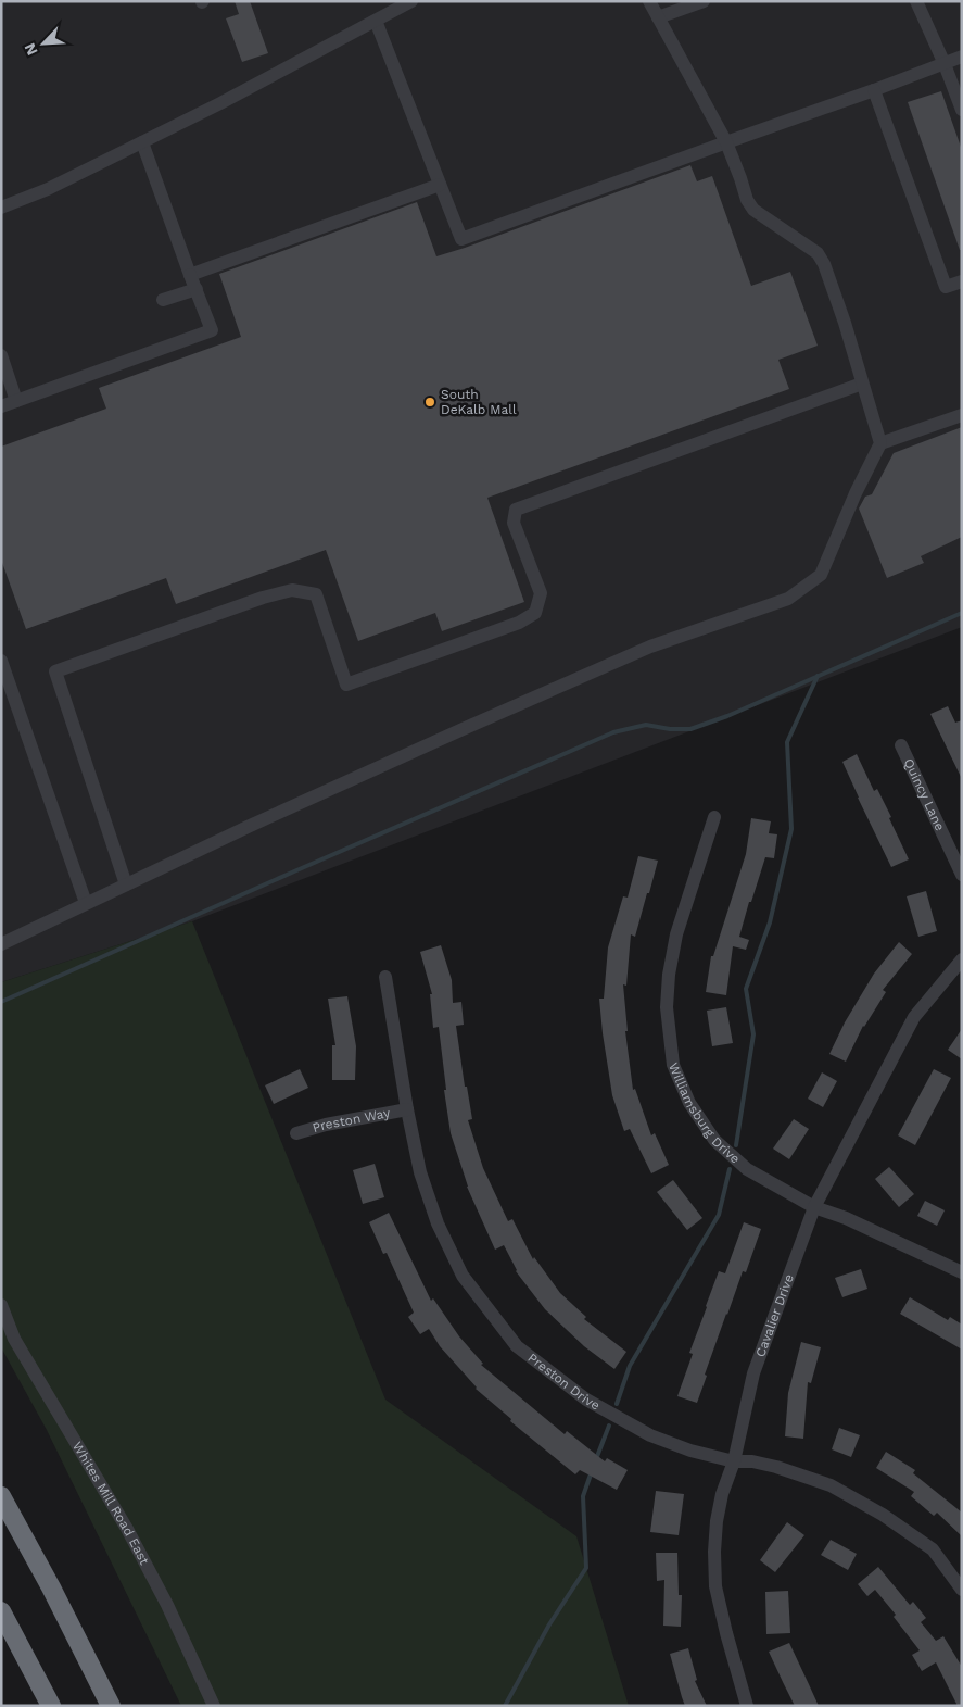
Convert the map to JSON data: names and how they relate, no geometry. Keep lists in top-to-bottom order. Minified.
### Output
{"streets":{"street":["Quincy Lane","Williamsburg Drive","Preston Way","Cavalier Drive","Preston Drive","Whites Mill Road East"]},"crossings":[["Williamsburg Drive","Cavalier Drive"],["Preston Way","Preston Drive"],["Cavalier Drive","Preston Drive"]],"places":["South DeKalb Mall"],"north":"bottom left"}
